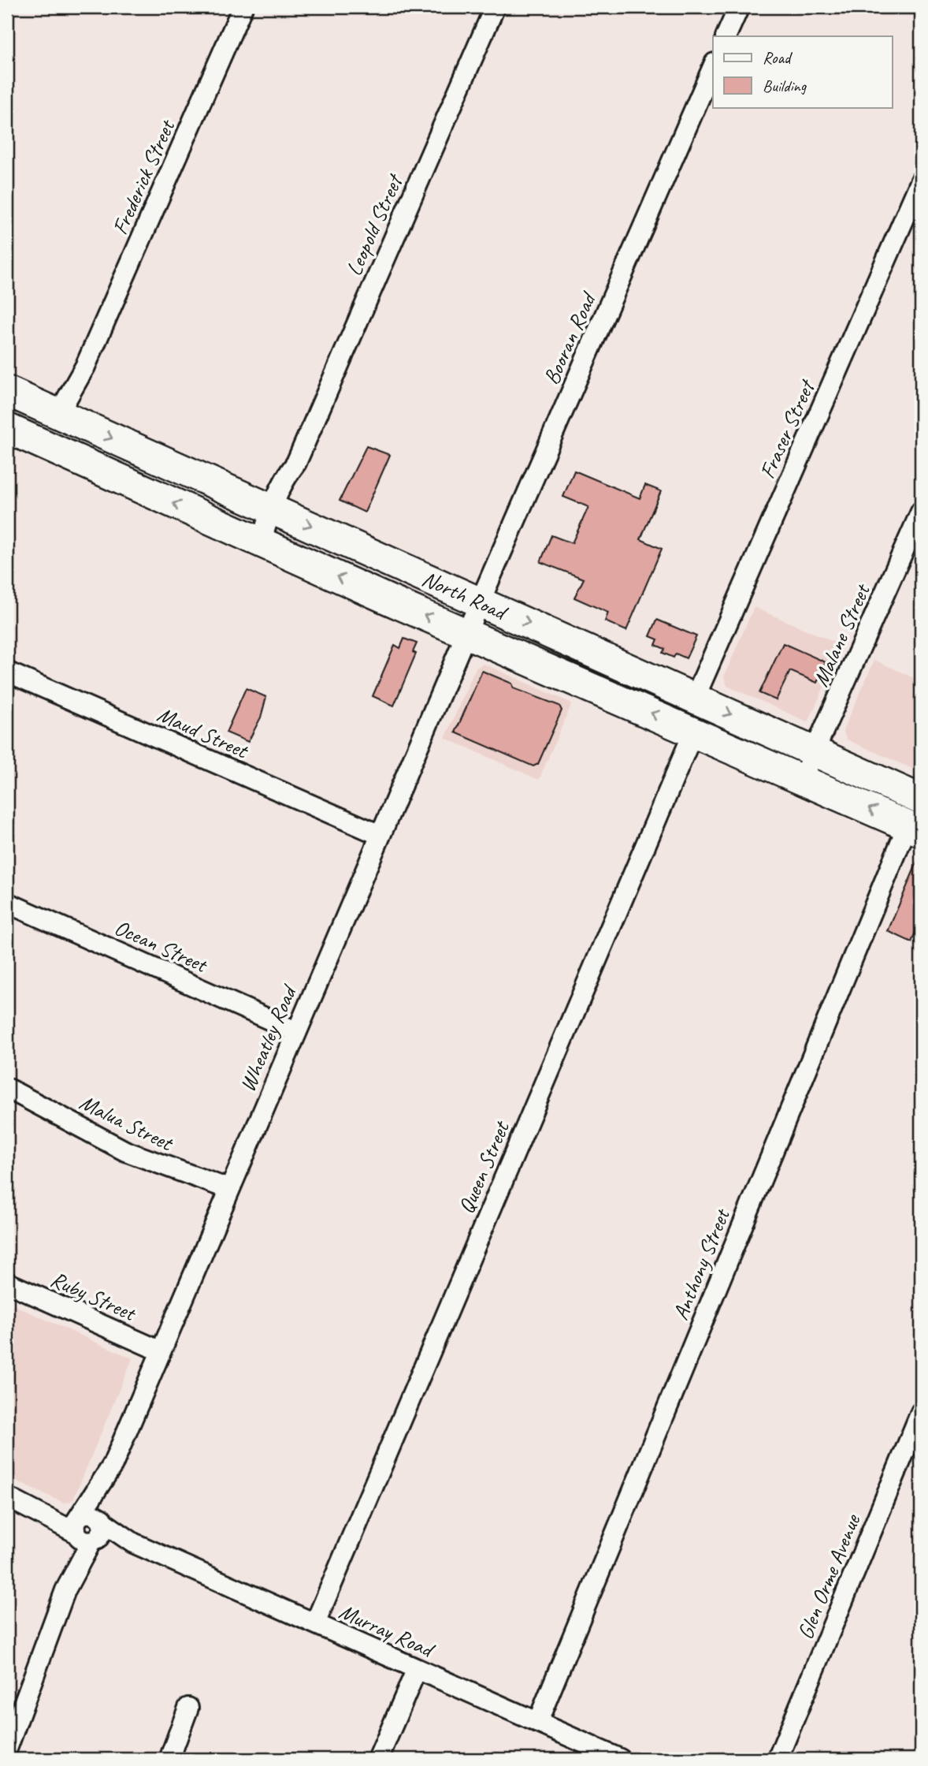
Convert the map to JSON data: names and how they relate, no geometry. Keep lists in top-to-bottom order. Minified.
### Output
{"streets":{"highway":["North Road"],"street":["Frederick Street","Leopold Street","Booran Road","Fraser Street","Malane Street","Maud Street","Ocean Street","Wheatley Road","Malua Street","Queen Street","Anthony Street","Ruby Street","Glen Orme Avenue","Murray Road"]},"crossings":[["Frederick Street","North Road"],["Leopold Street","North Road"],["Booran Road","North Road"],["Booran Road","Wheatley Road"],["Fraser Street","North Road"],["North Road","Malane Street"],["North Road","Wheatley Road"],["North Road","Queen Street"],["North Road","Anthony Street"],["Maud Street","Wheatley Road"],["Ocean Street","Wheatley Road"],["Wheatley Road","Malua Street"],["Wheatley Road","Ruby Street"],["Wheatley Road","Murray Road"],["Queen Street","Murray Road"],["Anthony Street","Murray Road"]],"legend":["Road","Building"]}
